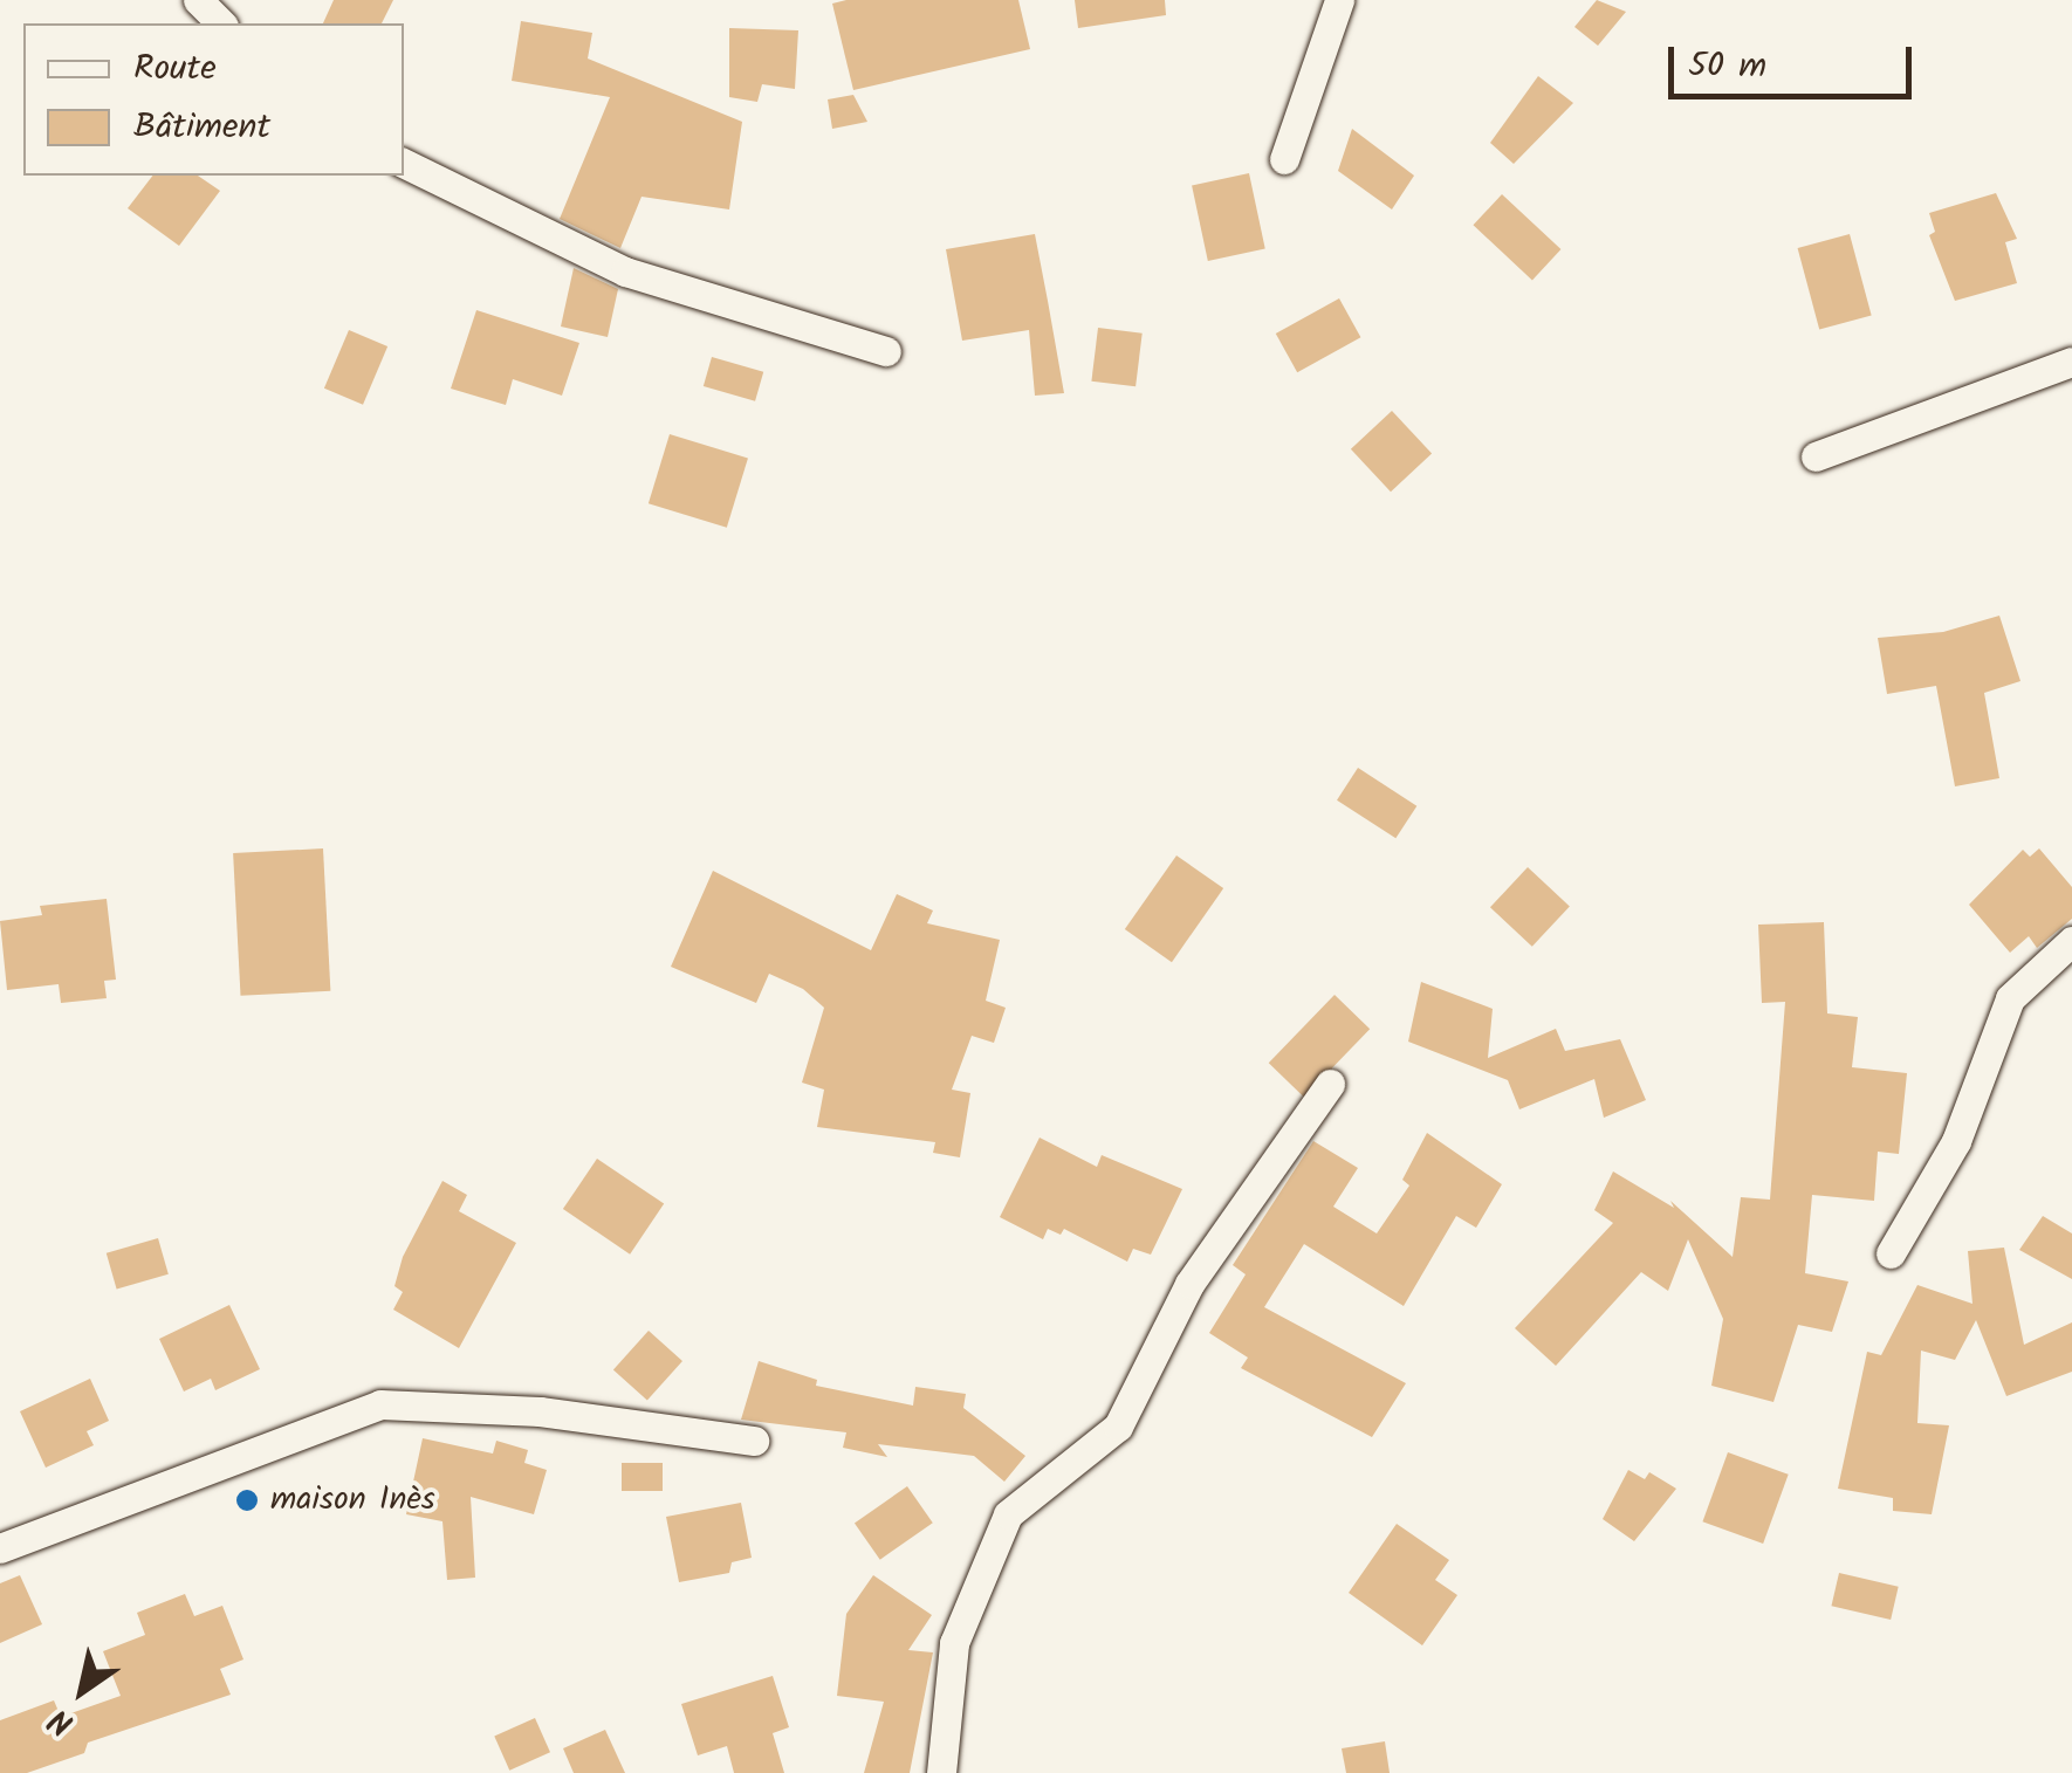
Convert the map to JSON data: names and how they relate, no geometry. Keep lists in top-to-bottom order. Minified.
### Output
{"places":["maison Inès"],"legend":["Route","Bâtiment"],"scale_bar":"50 m","north":"bottom left"}
